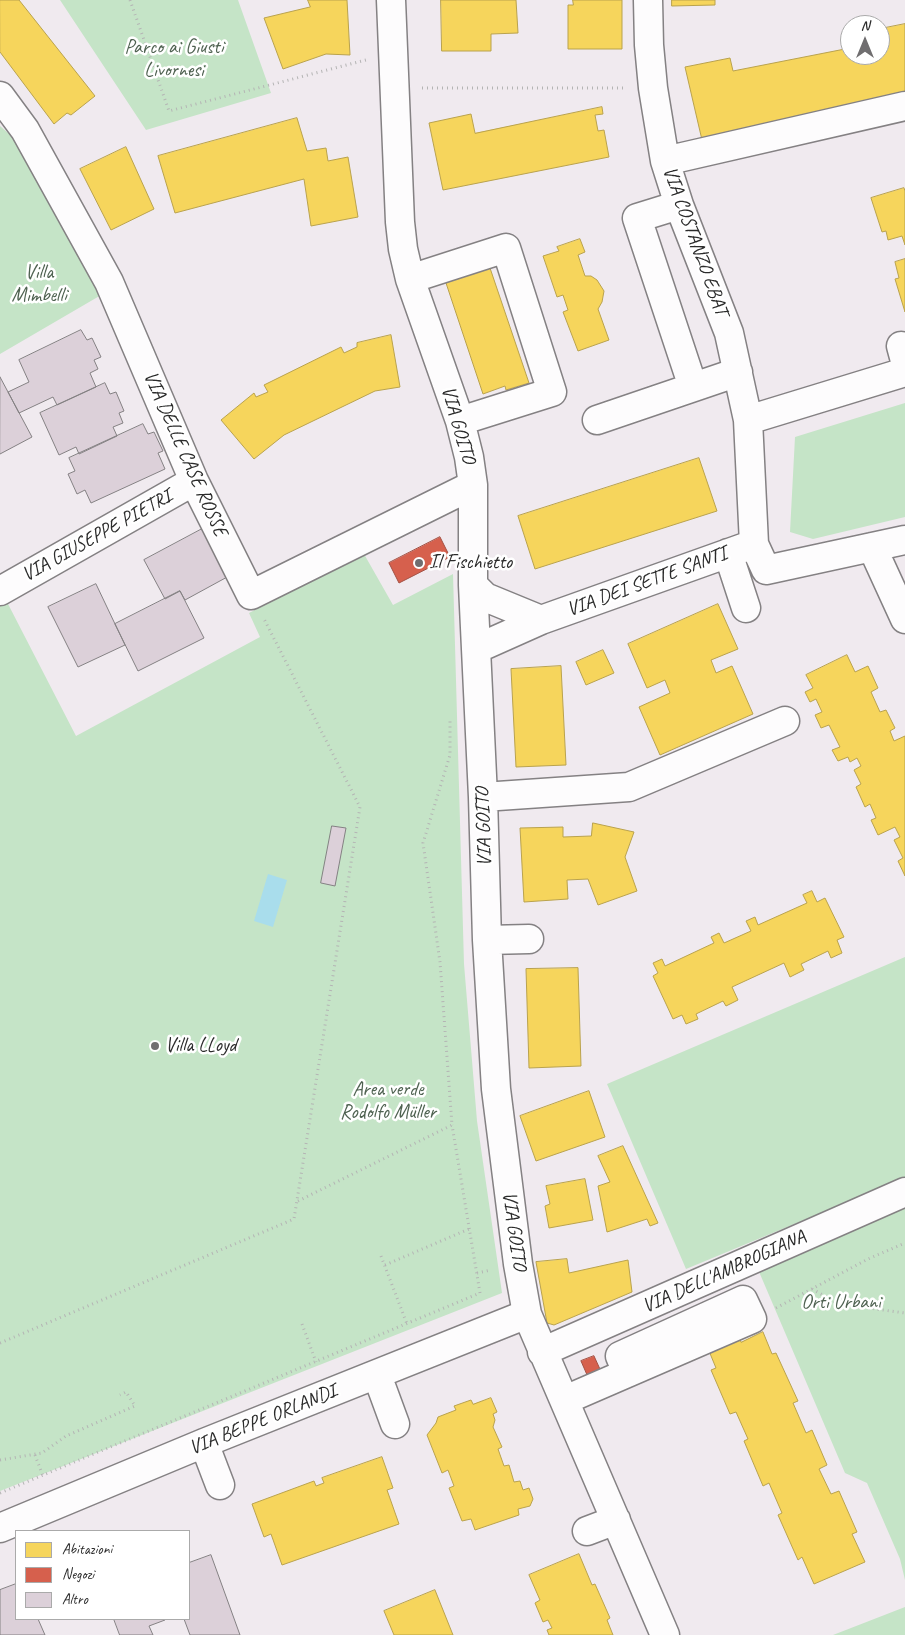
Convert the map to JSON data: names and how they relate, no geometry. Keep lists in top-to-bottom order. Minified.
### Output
{"streets":{"street":["VIA COSTANZO EBAT","VIA GOITO","VIA DELLE CASE ROSSE","VIA GIUSEPPE PIETRI","VIA DEI SETTE SANTI","VIA DELL'AMBROGIANA","VIA BEPPE ORLANDI"]},"crossings":[["VIA COSTANZO EBAT","VIA DEI SETTE SANTI"],["VIA GOITO","VIA DEI SETTE SANTI"],["VIA GOITO","VIA DELL'AMBROGIANA"],["VIA GOITO","VIA BEPPE ORLANDI"],["VIA DELLE CASE ROSSE","VIA GIUSEPPE PIETRI"]],"parks":["Parco ai Giusti Livornesi","Villa Mimbelli","Area verde Rodolfo Müller","Orti Urbani"],"places":["Il Fischietto","Villa LLoyd"],"legend":["Abitazioni","Negozi","Altro"],"north":"top"}
